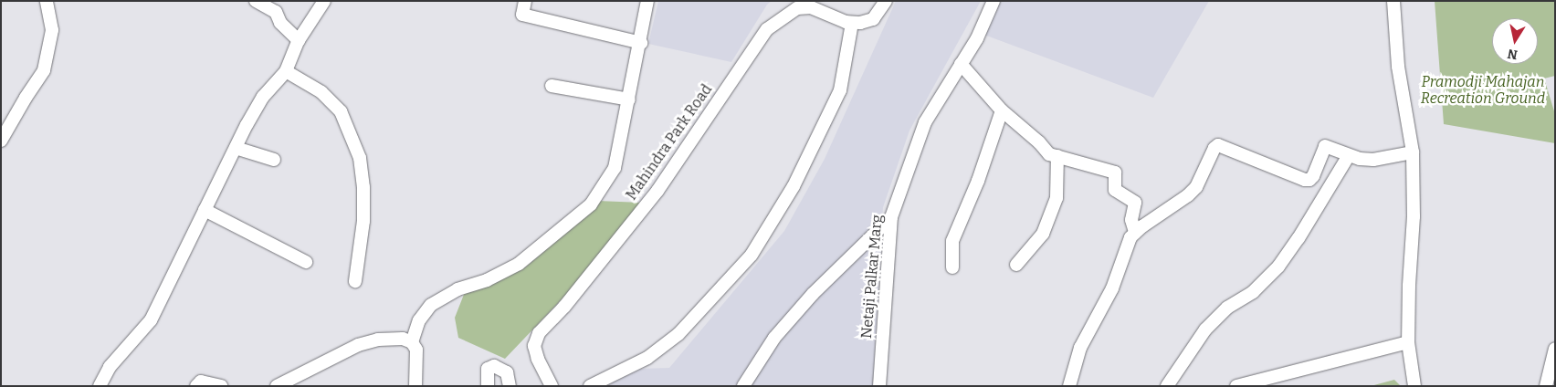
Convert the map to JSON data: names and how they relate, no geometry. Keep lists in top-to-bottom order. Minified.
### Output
{"streets":{"street":["Mahindra Park Road","Netaji Palkar Marg"]},"parks":["Pramodji Mahajan Recreation Ground"],"north":"bottom"}
